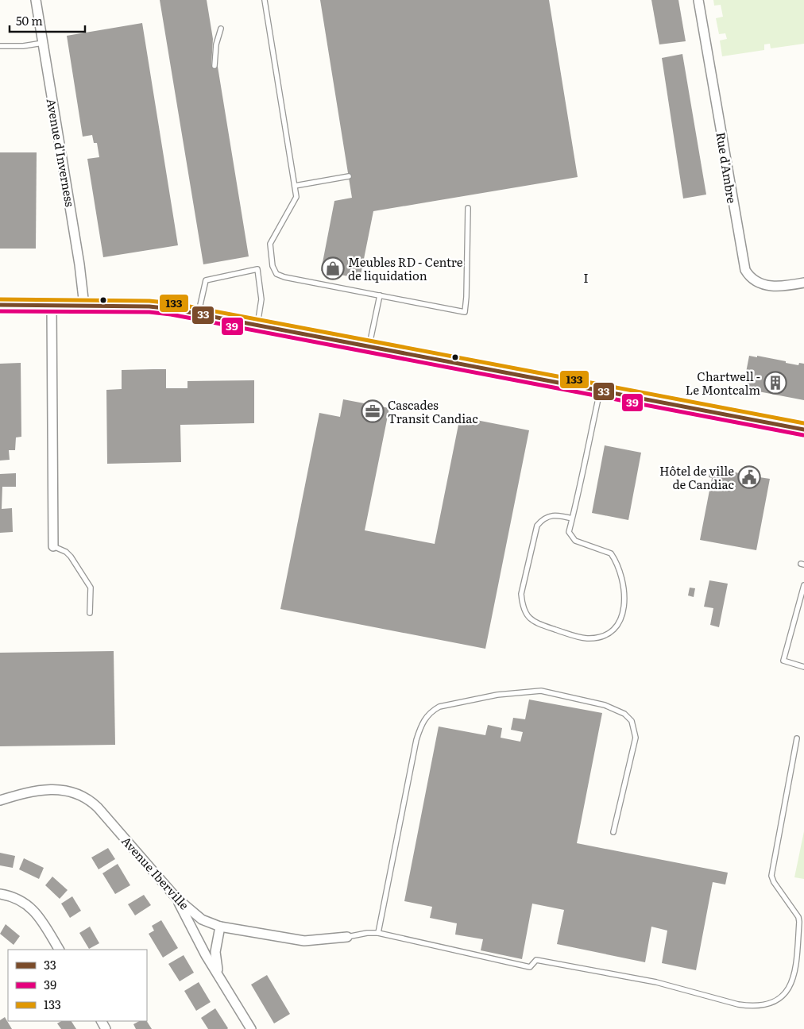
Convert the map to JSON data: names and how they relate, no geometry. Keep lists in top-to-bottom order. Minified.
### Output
{"streets":{"street":["Avenue d'Inverness","Rue d'Ambre","Avenue Iberville"]},"districts":["I"],"places":{"shop":["Meubles RD - Centre de liquidation"],"building":["Chartwell - Le Montcalm"],"office":["Cascades Transit Candiac"],"public building":["Hôtel de ville de Candiac"]},"lines":["transit line 133","transit line 33","transit line 39"],"legend":["33","39","133"],"scale_bar":"50 m"}
